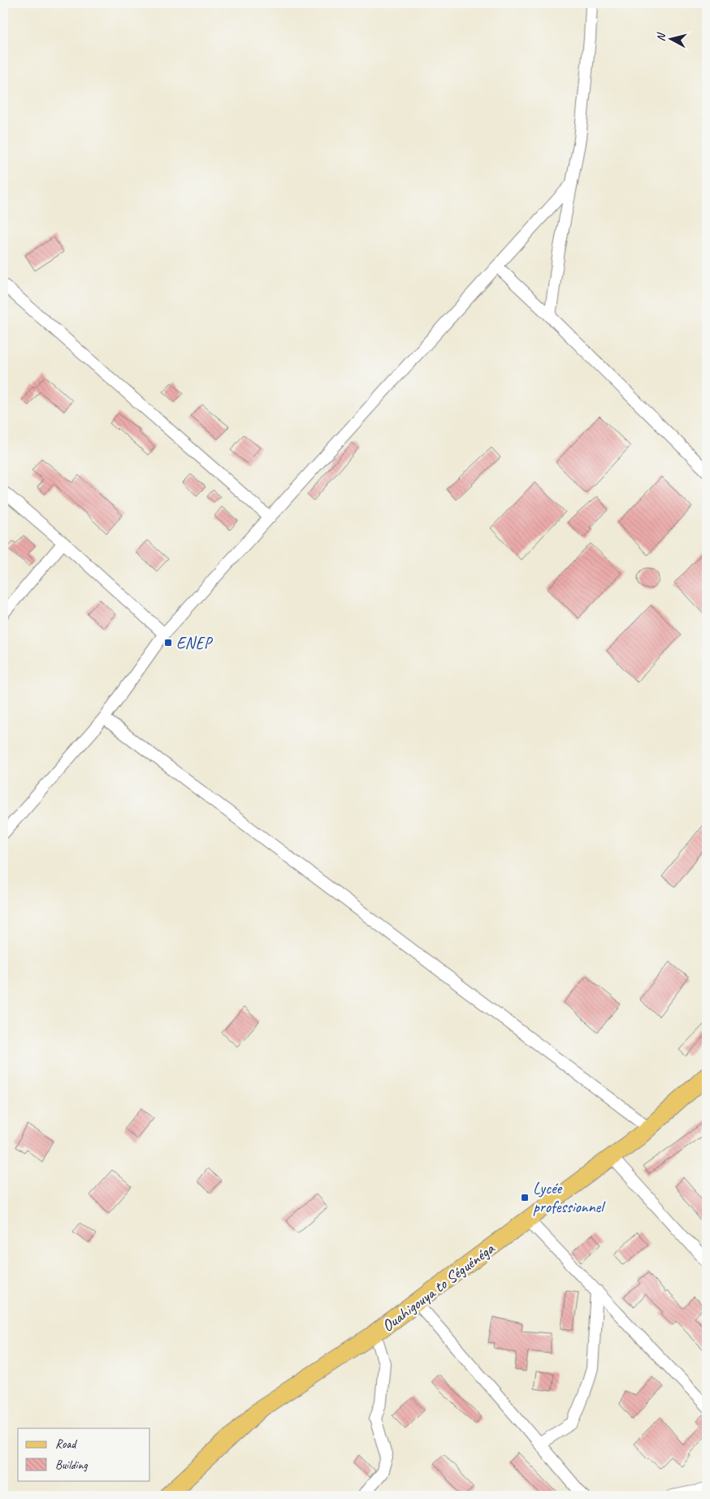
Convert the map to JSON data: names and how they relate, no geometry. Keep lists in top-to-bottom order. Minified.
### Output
{"streets":{"main road":["Ouahigouya to Séguénéga"]},"places":{"transit":["ENEP","Lycée professionnel"]},"legend":["Road","Building"],"north":"left"}
